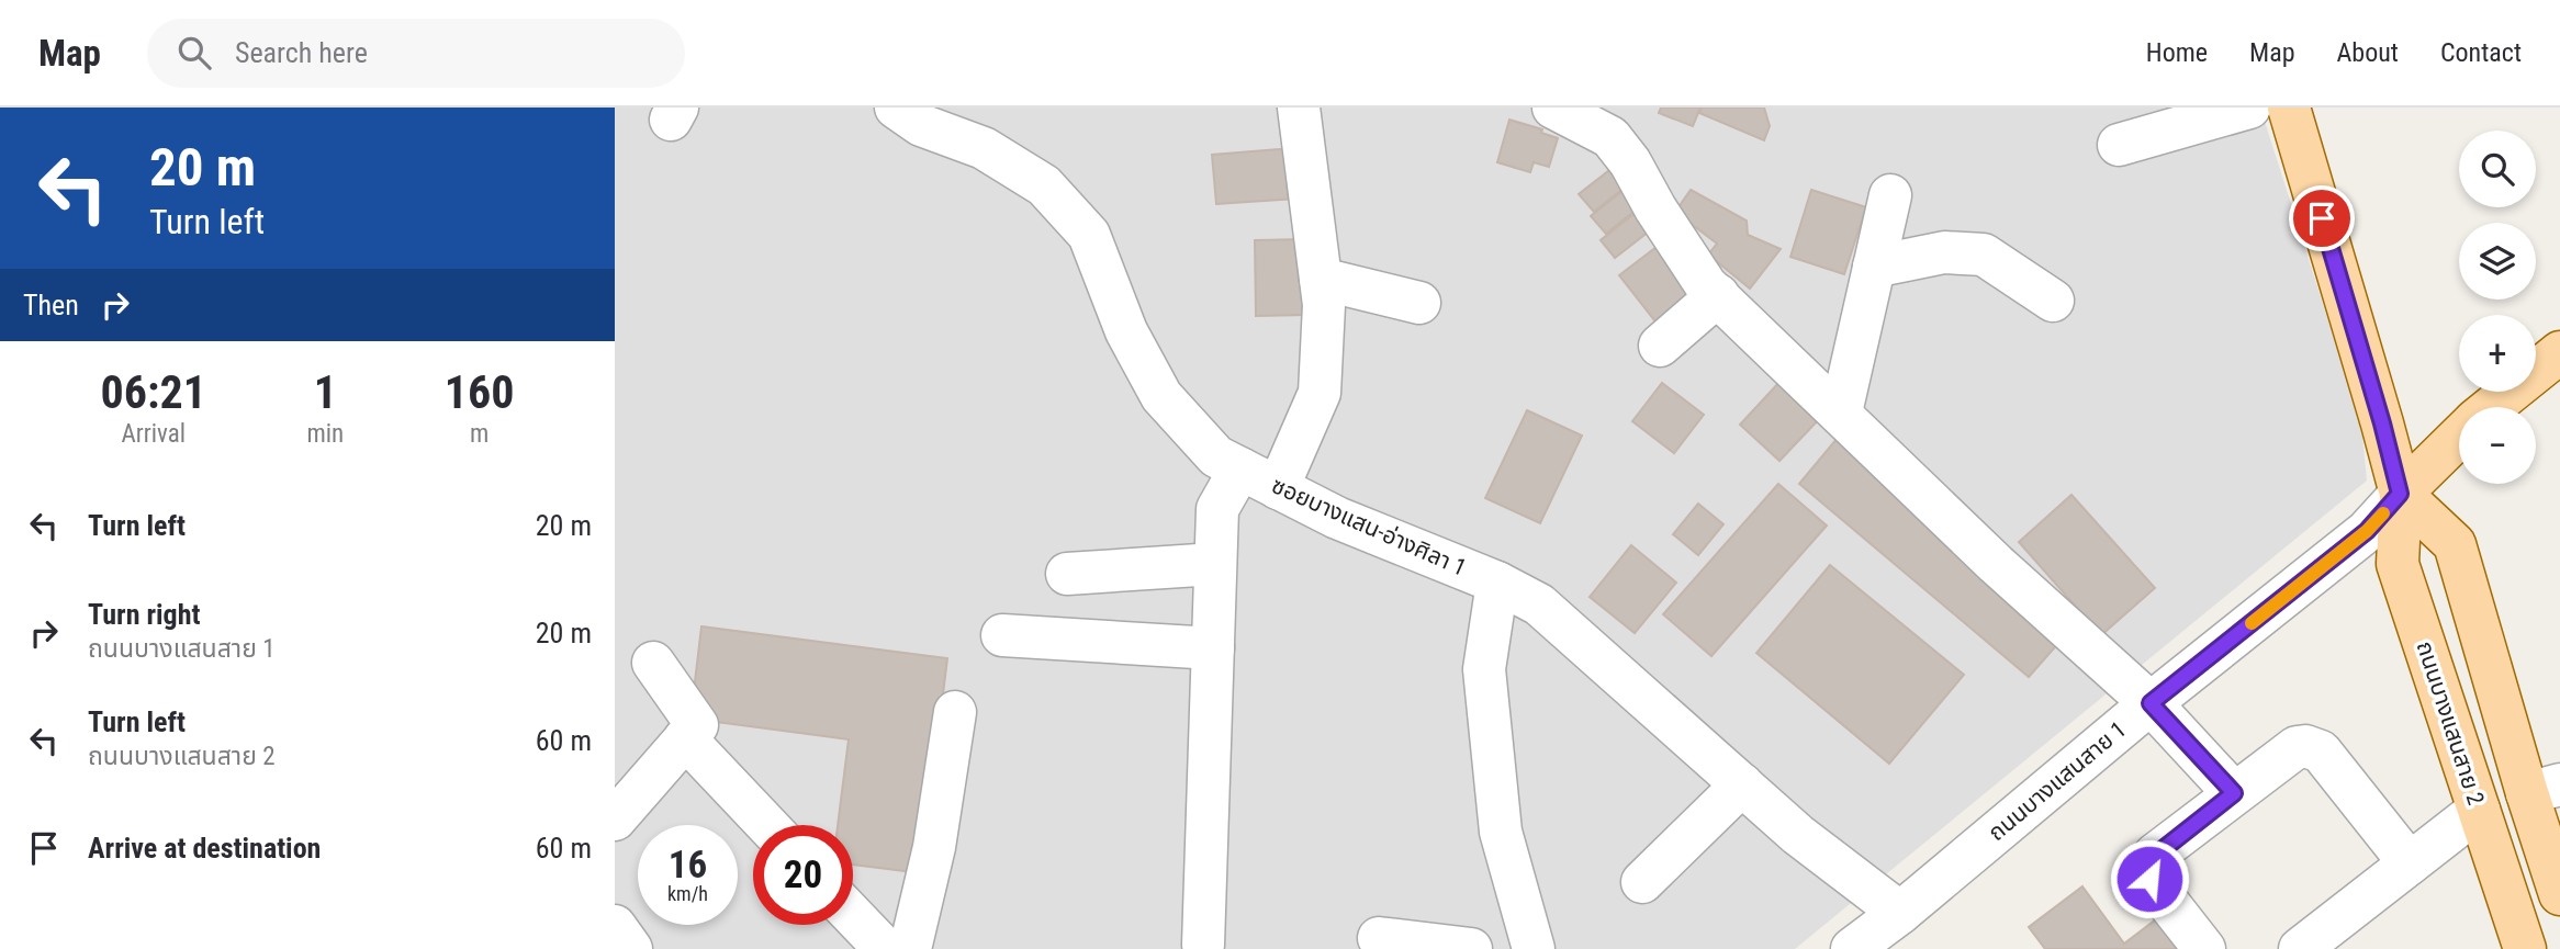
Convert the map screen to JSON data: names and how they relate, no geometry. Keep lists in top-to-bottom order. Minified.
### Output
{"streets":{"main road":["ถนนบางแสนสาย 2"],"street":["ซอยบางแสน-อ่างศิลา 1","ถนนบางแสนสาย 1"]},"crossings":[["ซอยบางแสน-อ่างศิลา 1","ถนนบางแสนสาย 1"],["ถนนบางแสนสาย 2","ถนนบางแสนสาย 1"]],"page":{"header":"Map","search":"Search here","nav":["Home","Map","About","Contact"],"turn":["20 m","Turn left"],"map_buttons":["+","−"],"then":"Then","eta":["06:21","Arrival","1","min","160","m"],"list":[{"name":"Turn left","value":"20 m"},{"name":"Turn right","note":"ถนนบางแสนสาย 1","value":"20 m"},{"name":"Turn left","note":"ถนนบางแสนสาย 2","value":"60 m"},{"name":"Arrive at destination","value":"60 m"}],"speed":"16 km/h","limit":"20"}}
